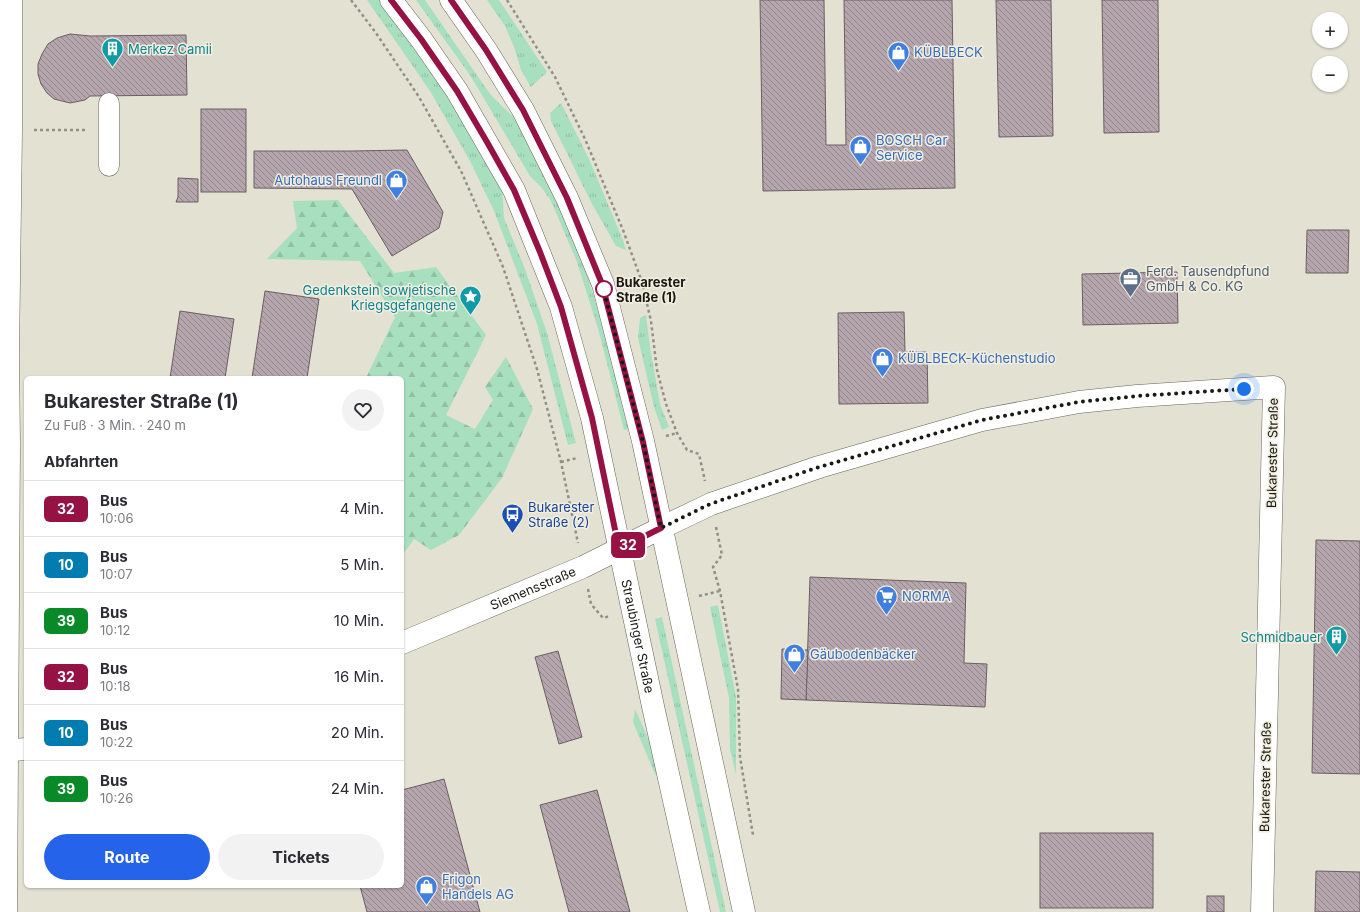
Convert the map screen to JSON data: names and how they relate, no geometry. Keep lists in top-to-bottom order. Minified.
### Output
{"streets":{"street":["Bukarester Straße","Siemensstraße","Straubinger Straße"]},"crossings":[["Bukarester Straße","Siemensstraße"],["Siemensstraße","Straubinger Straße"]],"places":{"building":["Merkez Camii","Schmidbauer"],"shop":["KÜBLBECK","BOSCH Car Service","Autohaus Freundl","KÜBLBECK-Küchenstudio","Gäubodenbäcker","Frigon Handels AG"],"other":["Bukarester Straße (1)"],"office":["Ferd. Tausendpfund GmbH & Co. KG"],"place":["Gedenkstein sowjetische Kriegsgefangene"],"bus stop":["Bukarester Straße (2)"],"supermarket":["NORMA"]},"lines":["bus line 32"],"page":{"on_map":"32","map_buttons":["+","−"],"heading":[["Bukarester Straße (1)","Zu Fuß · 3 Min. · 240 m"],"Abfahrten"],"list":[{"mark":"32","name":"Bus","note":"10:06","value":"4 Min."},{"mark":"10","name":"Bus","note":"10:07","value":"5 Min."},{"mark":"39","name":"Bus","note":"10:12","value":"10 Min."},{"mark":"32","name":"Bus","note":"10:18","value":"16 Min."},{"mark":"10","name":"Bus","note":"10:22","value":"20 Min."},{"mark":"39","name":"Bus","note":"10:26","value":"24 Min."}],"buttons":["Route","Tickets"]}}
